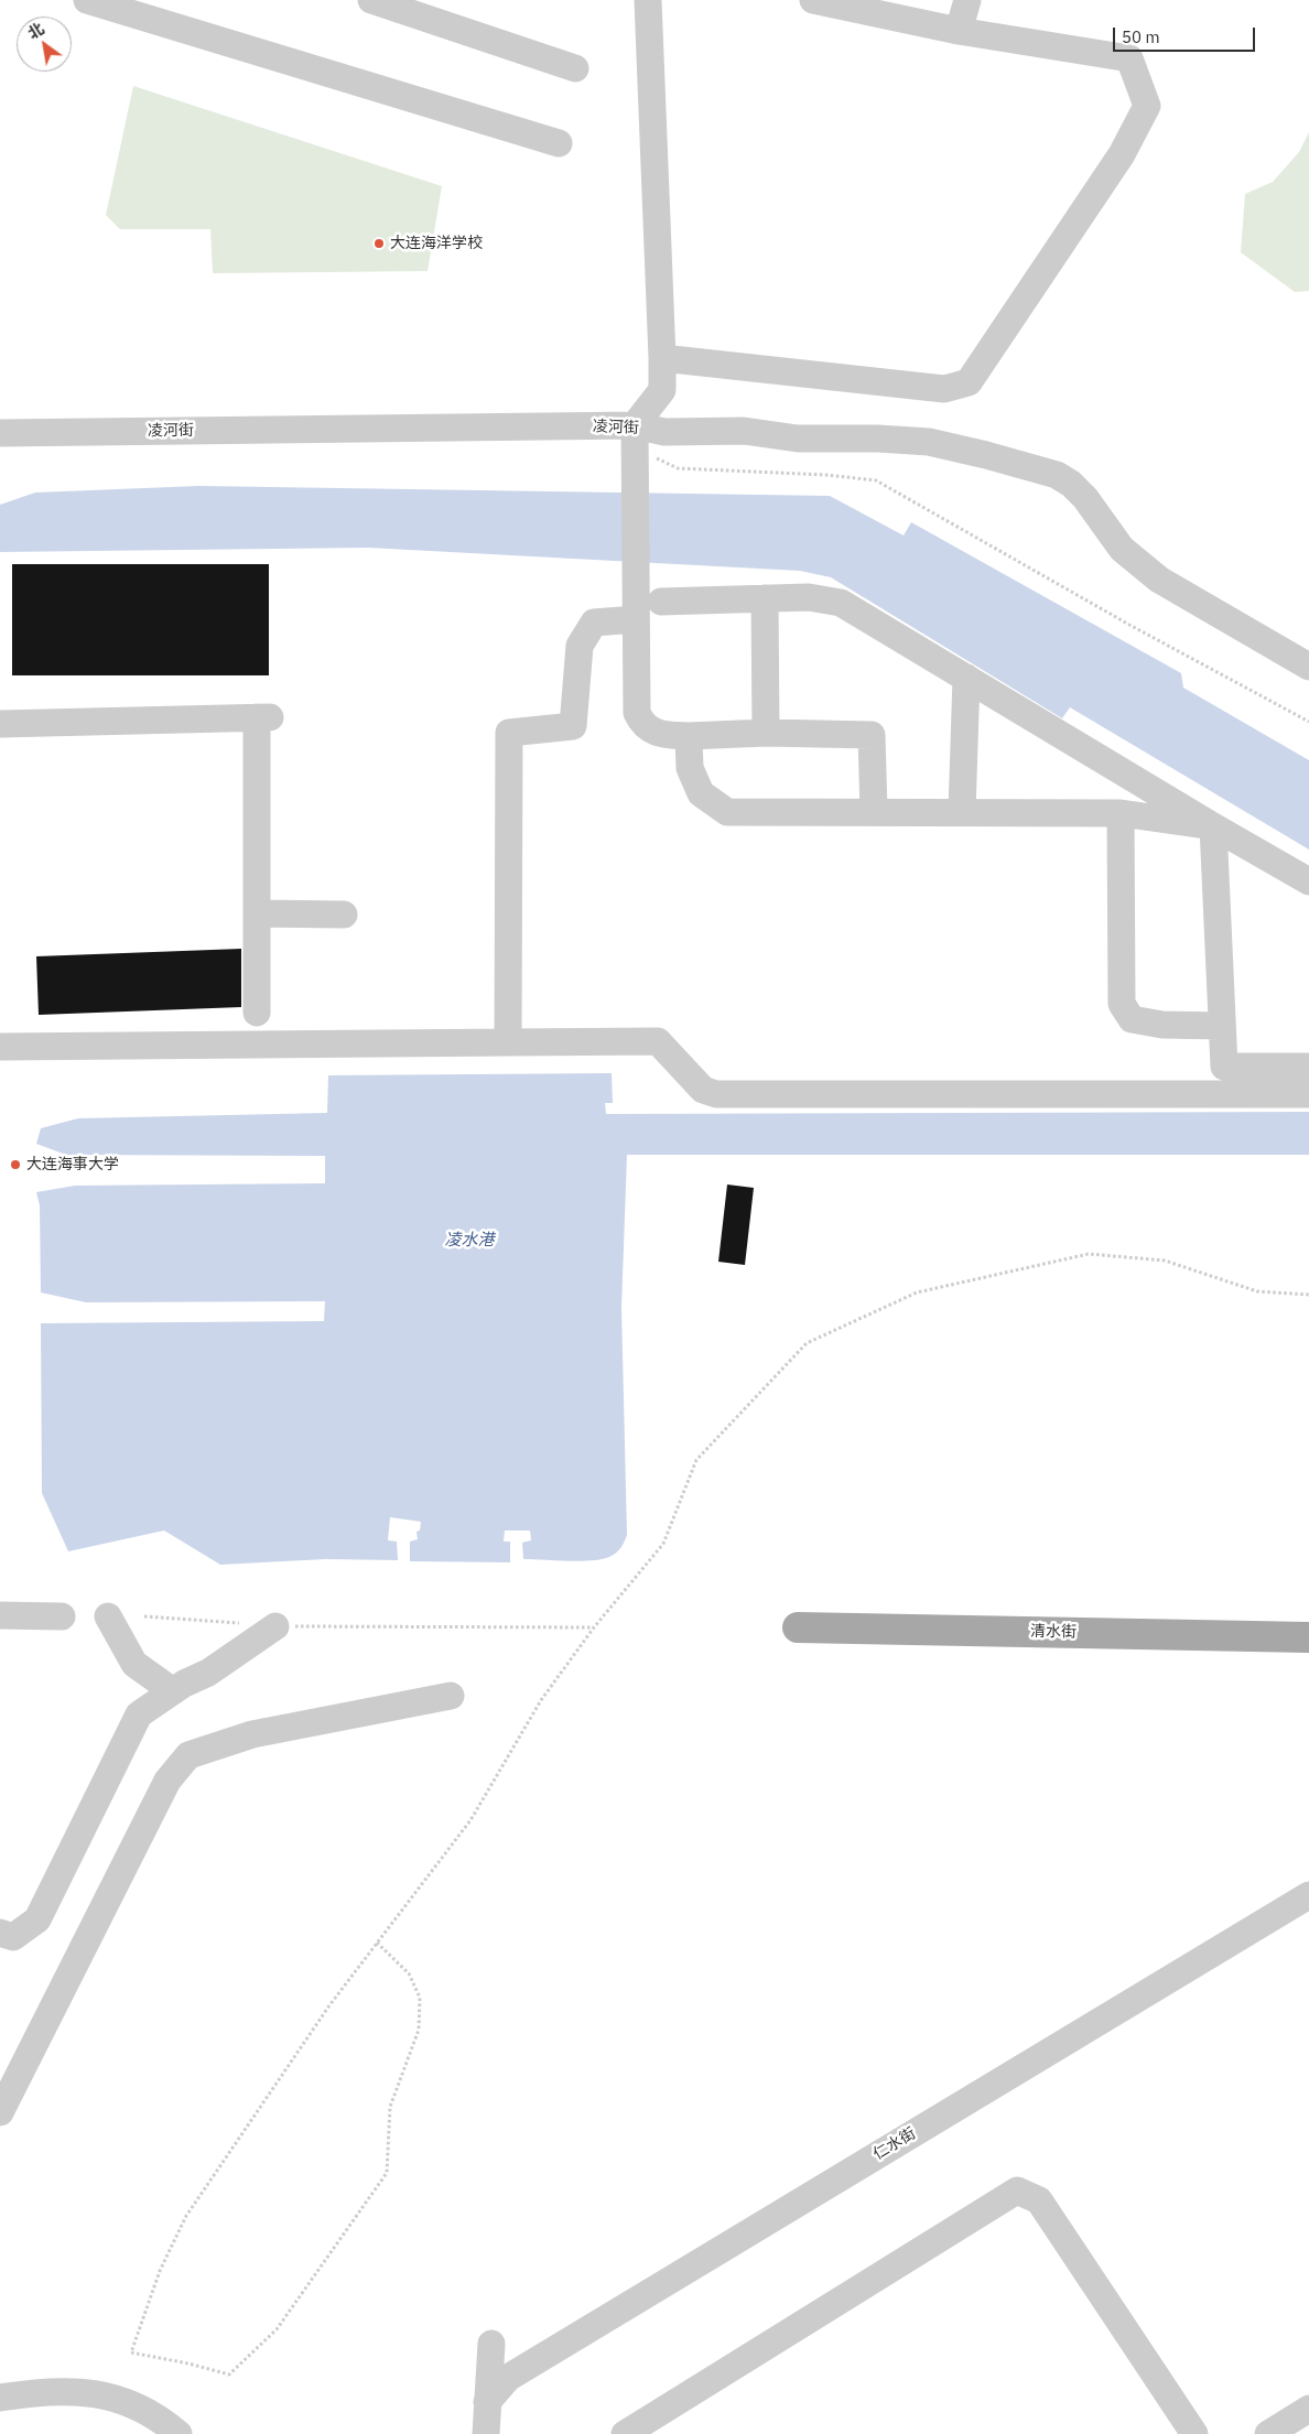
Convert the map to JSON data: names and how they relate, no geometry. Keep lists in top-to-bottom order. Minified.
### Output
{"streets":{"main road":["清水街"],"street":["凌河街","仁水街"]},"water":["凌水港"],"places":["大连海洋学校","大连海事大学"],"scale_bar":"50 m","north":"top left"}
